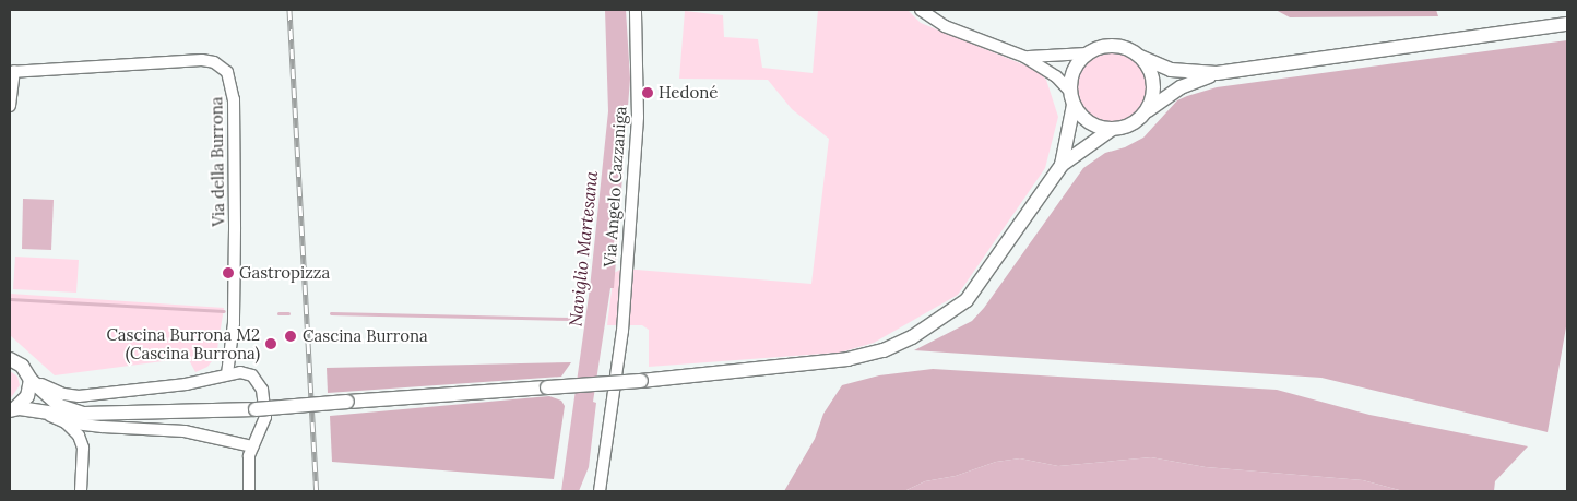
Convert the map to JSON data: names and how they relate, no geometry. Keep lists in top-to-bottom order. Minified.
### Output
{"streets":{"street":["Via della Burrona","Via Angelo Cazzaniga"]},"water":["Naviglio Martesana"],"places":["Hedoné","Gastropizza","Cascina Burrona","Cascina Burrona M2 (Cascina Burrona)"]}
